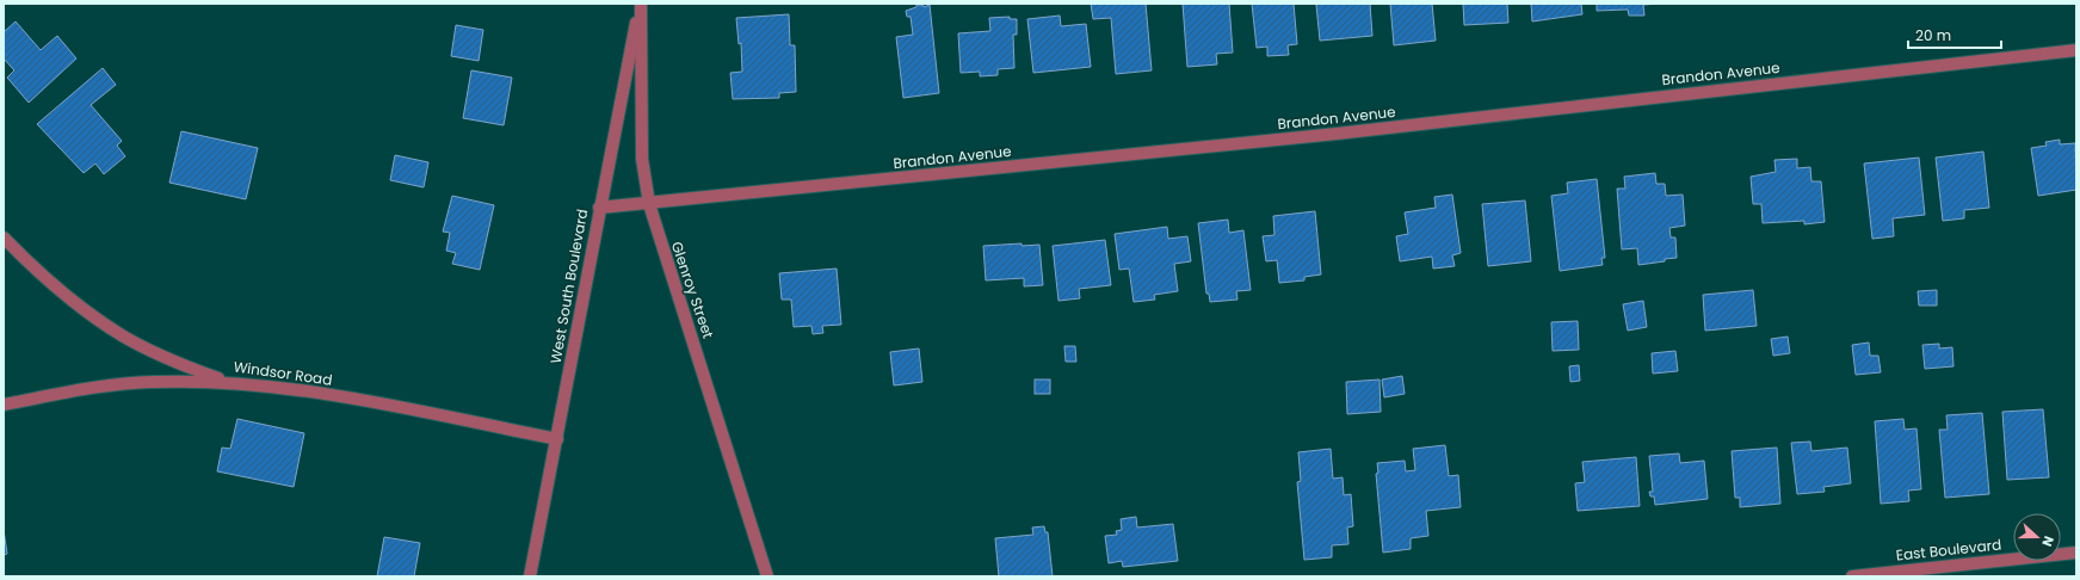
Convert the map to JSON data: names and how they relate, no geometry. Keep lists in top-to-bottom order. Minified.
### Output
{"streets":{"street":["Brandon Avenue","West South Boulevard","Glenroy Street","Windsor Road","East Boulevard"]},"crossings":[["Brandon Avenue","West South Boulevard"],["Brandon Avenue","Glenroy Street"],["West South Boulevard","Glenroy Street"],["West South Boulevard","Windsor Road"]],"scale_bar":"20 m","north":"right"}
